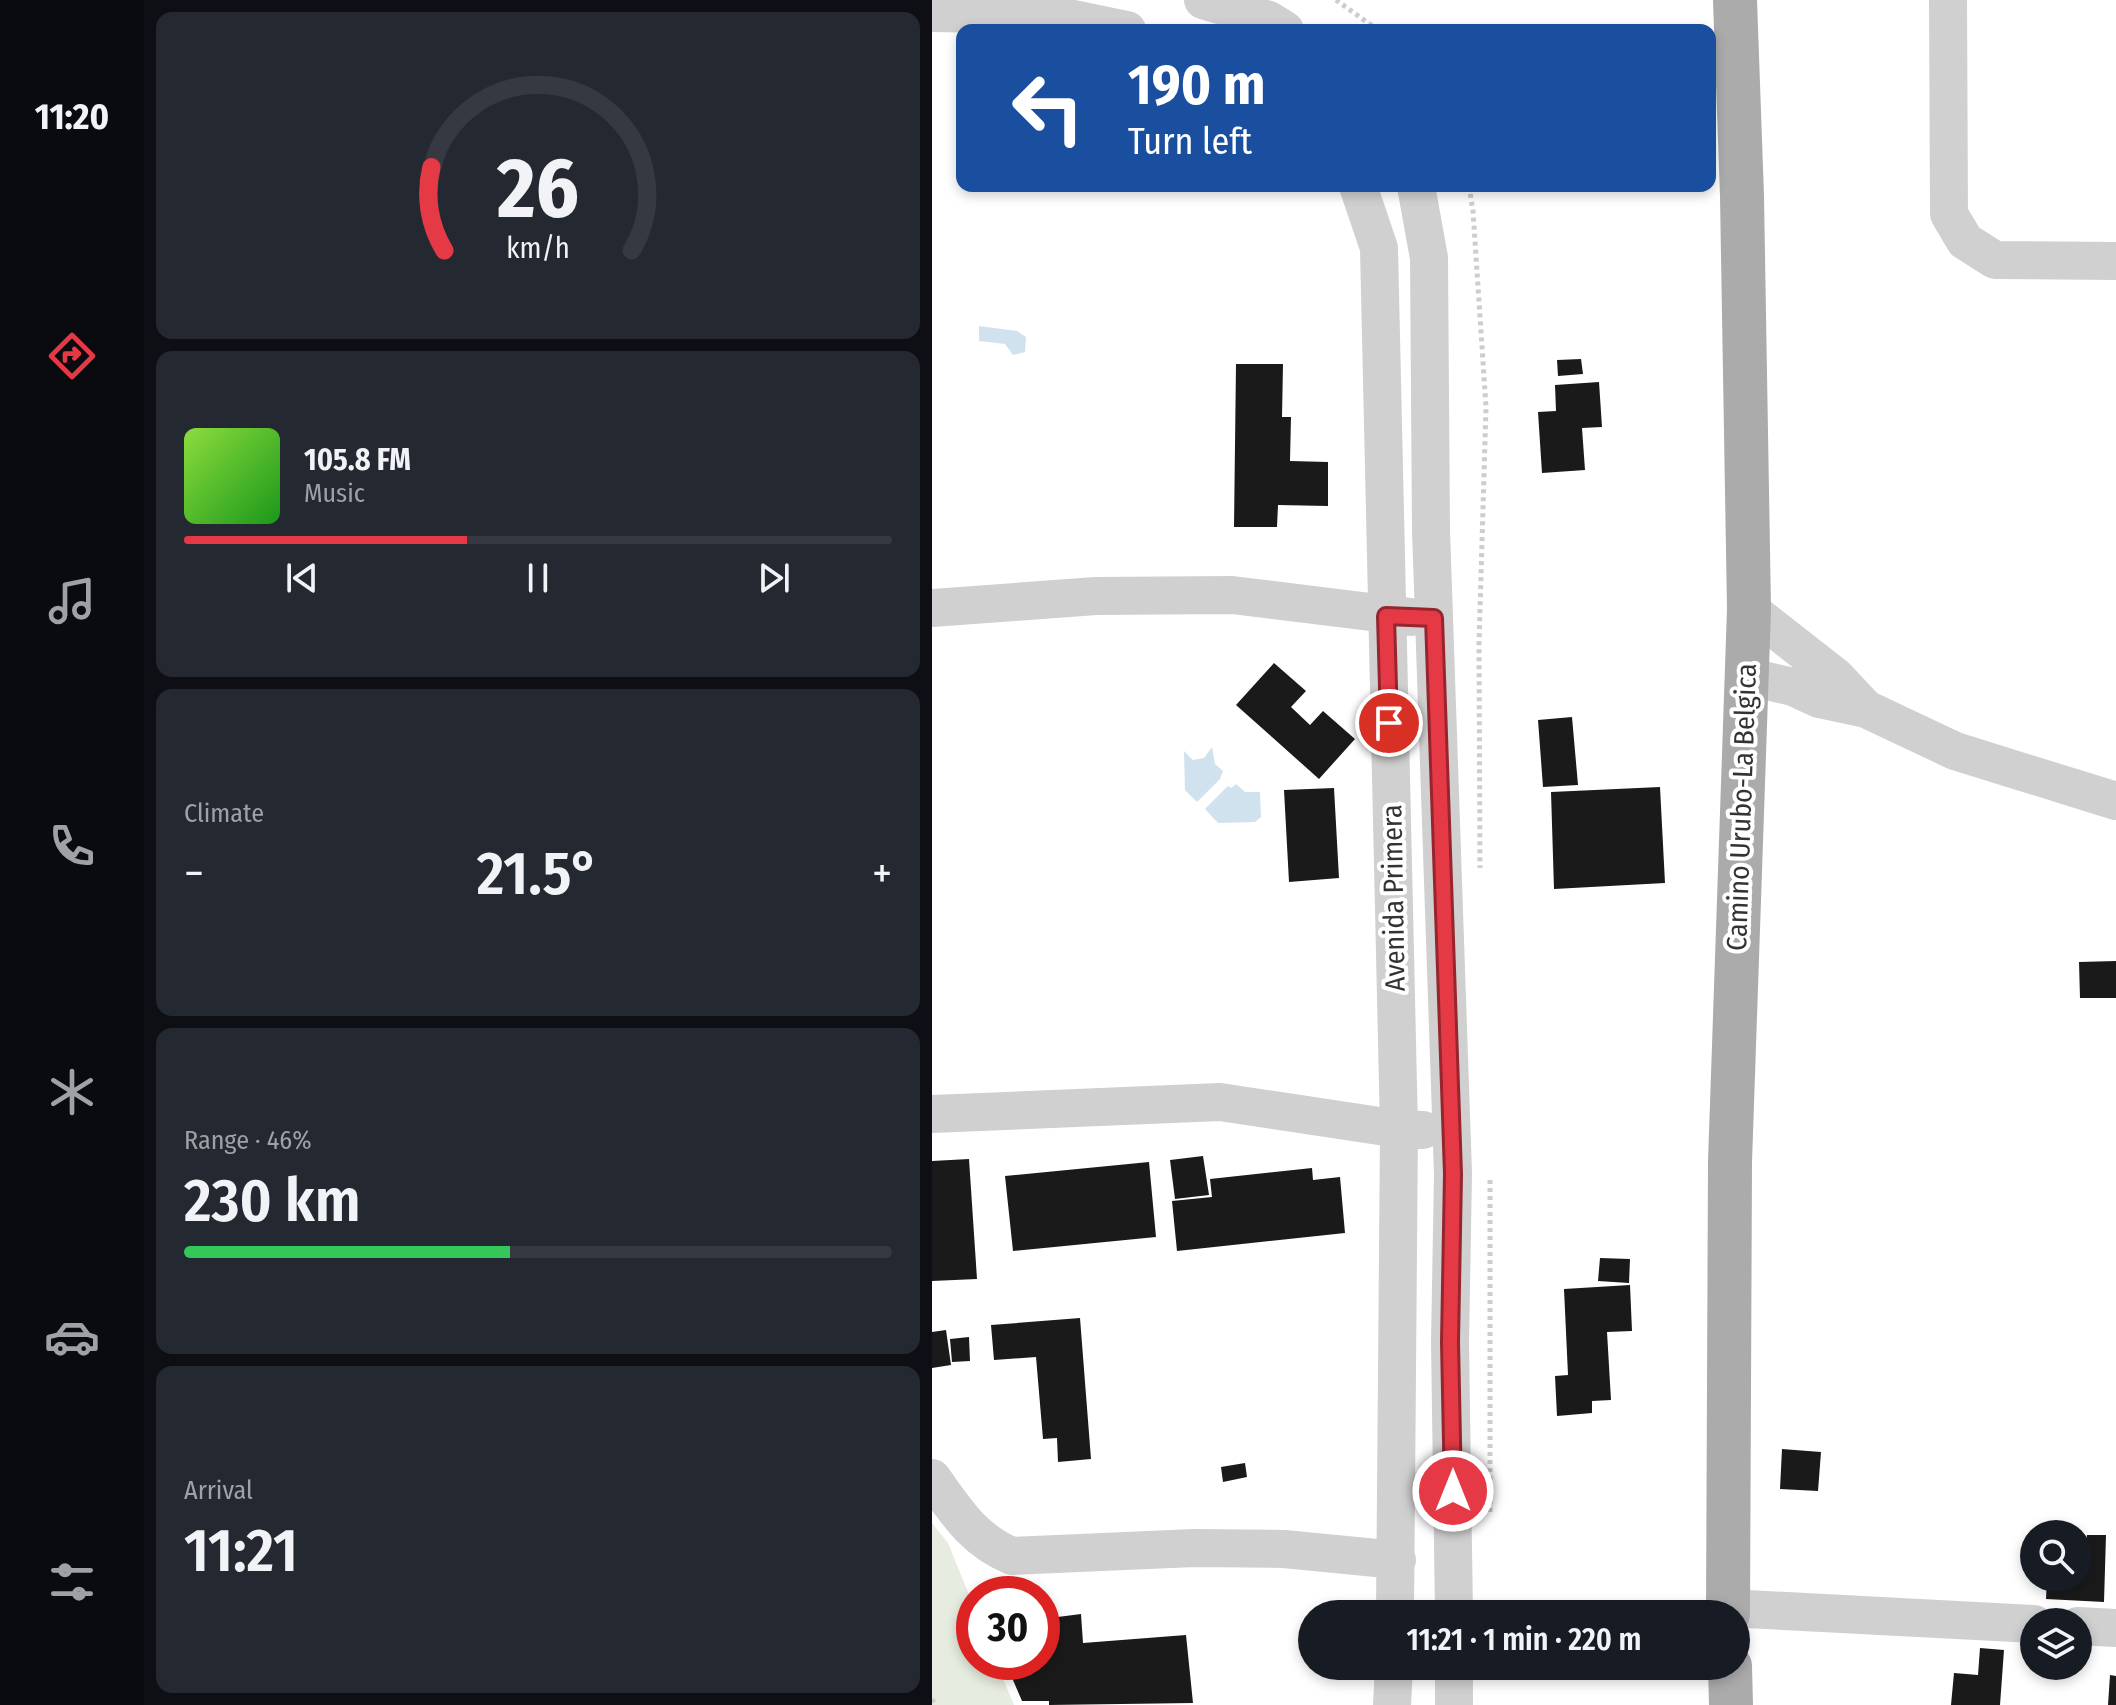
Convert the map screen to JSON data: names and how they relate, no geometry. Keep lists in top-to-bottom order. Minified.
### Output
{"streets":{"main road":["Camino Urubo-La Belgica"],"street":["Avenida Primera"]},"page":{"tabs":"11:20","turn":["190 m","Turn left"],"song":["105.8 FM","Music"],"tile":["Climate",["Range · 46%","230 km"],["Arrival","11:21"]],"heat":["−","21.5°","+"],"limit":"30","trip":"11:21 · 1 min · 220 m","gauge":["26","km/h"]}}
